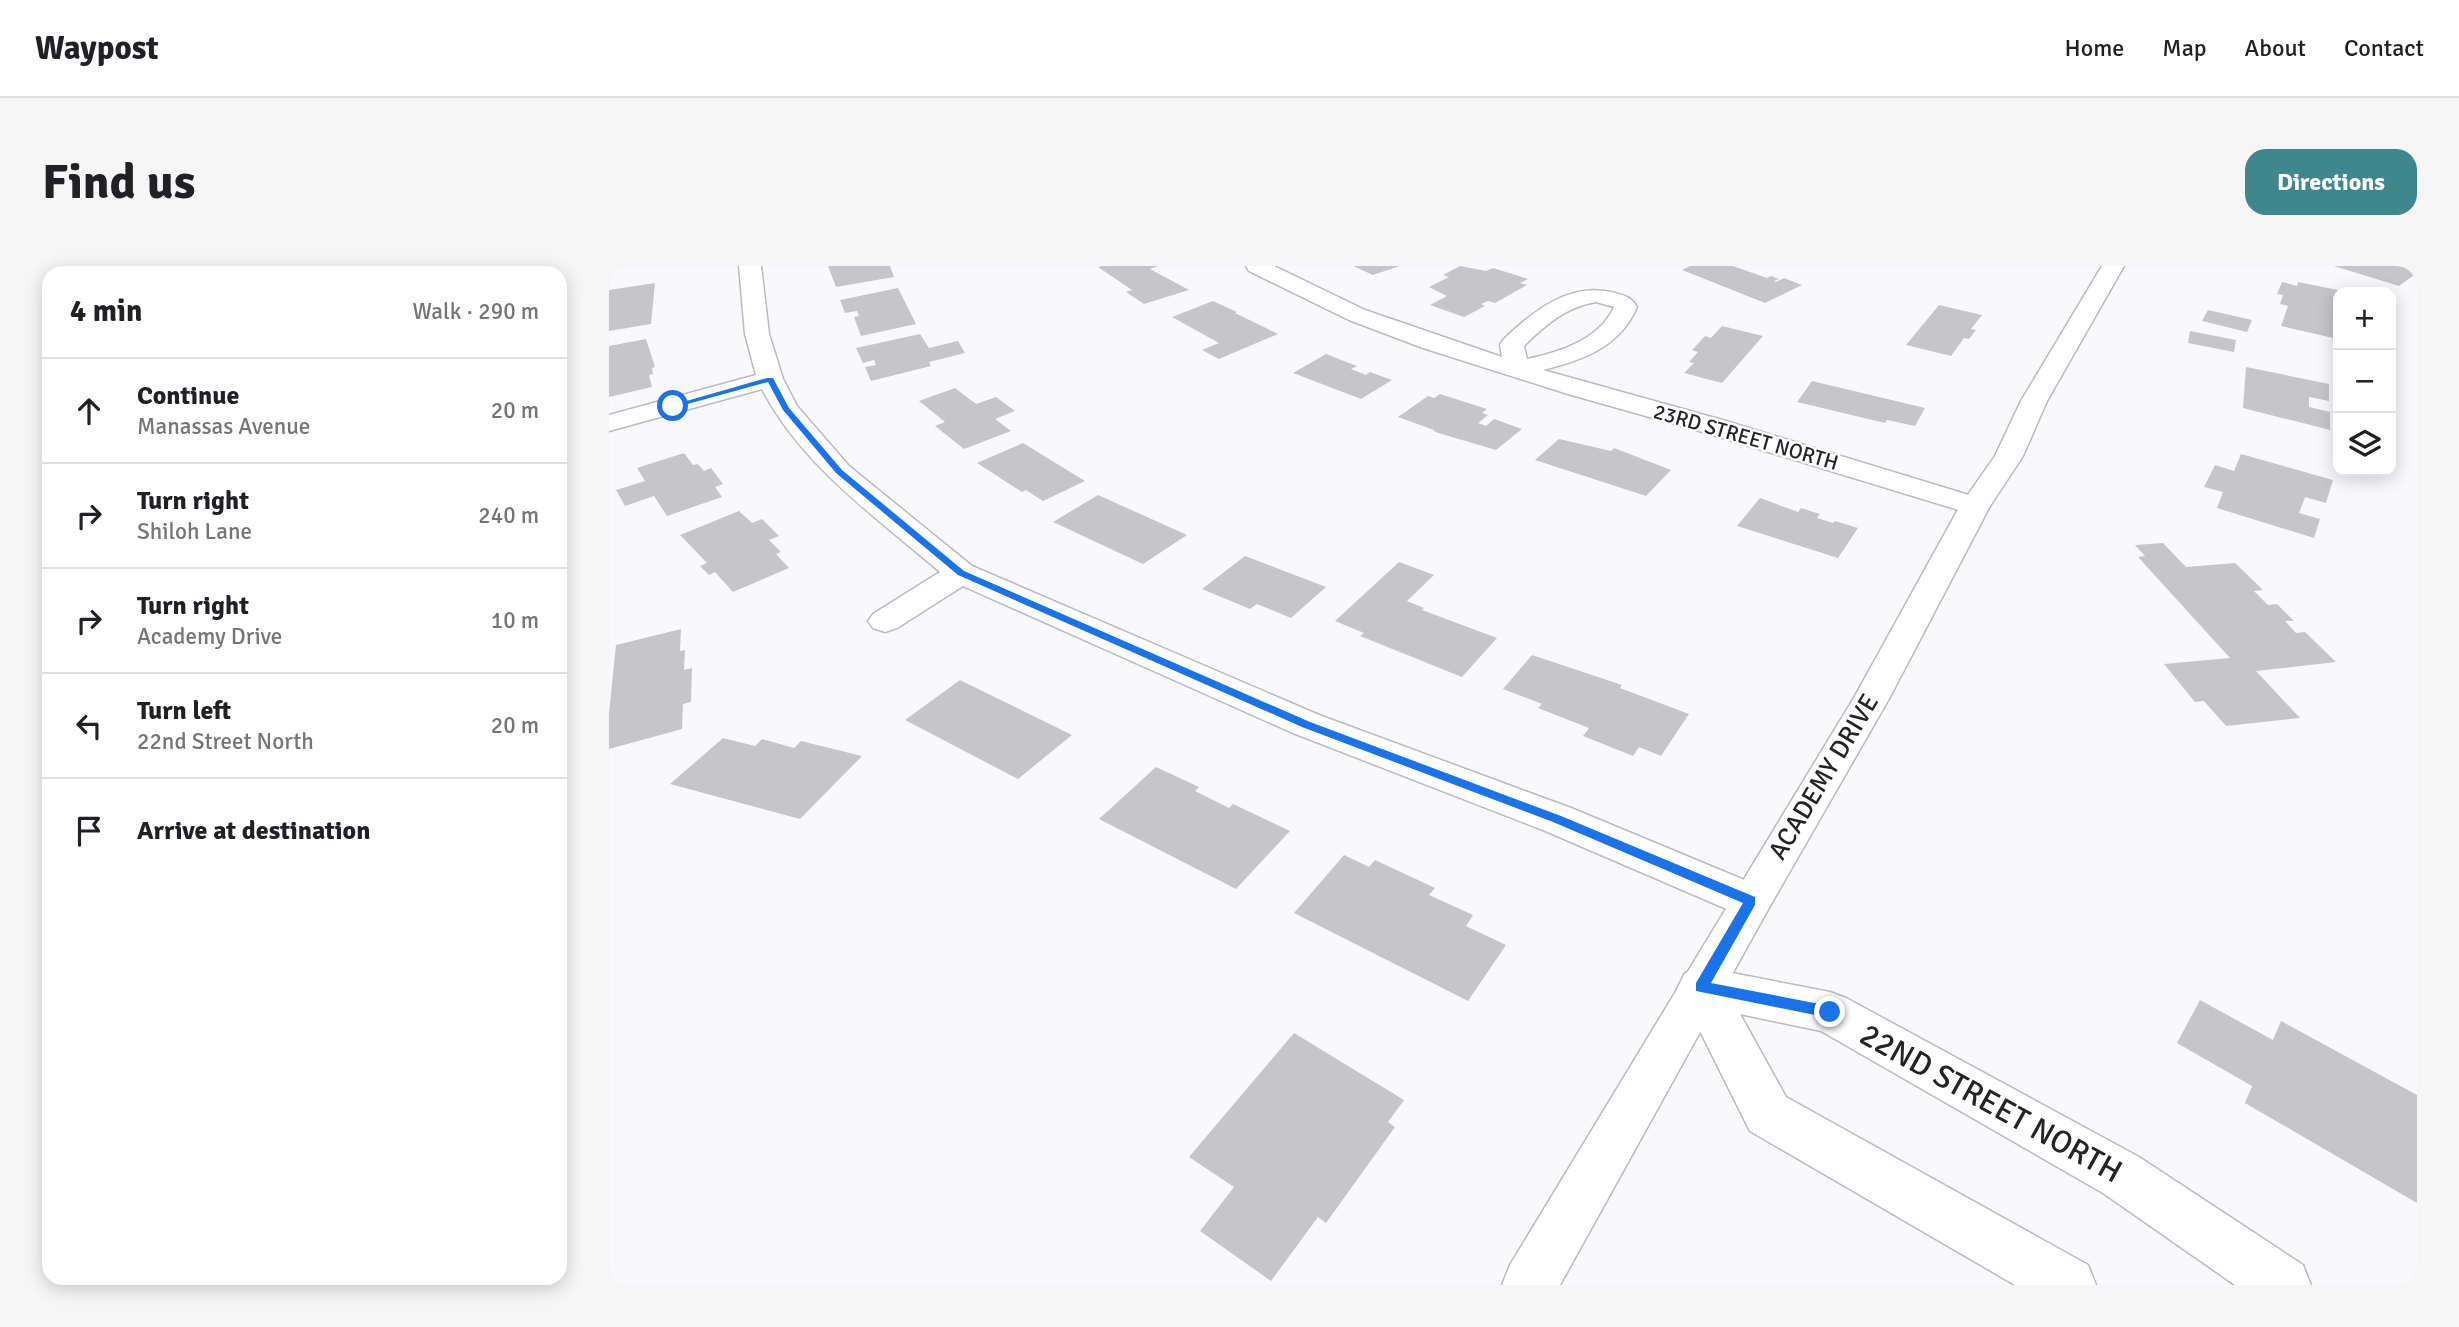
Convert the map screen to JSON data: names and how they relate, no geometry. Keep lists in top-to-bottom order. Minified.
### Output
{"streets":{"street":["23RD STREET NORTH","ACADEMY DRIVE","22ND STREET NORTH"]},"crossings":[["23RD STREET NORTH","ACADEMY DRIVE"],["ACADEMY DRIVE","22ND STREET NORTH"]],"page":{"header":"Waypost","nav":["Home","Map","About","Contact"],"buttons":"Directions","title":"Find us","heading":["4 min","Walk · 290 m"],"map_buttons":["+","−"],"list":[["Continue","Manassas Avenue","20 m"],["Turn right","Shiloh Lane","240 m"],["Turn right","Academy Drive","10 m"],["Turn left","22nd Street North","20 m"],"Arrive at destination"]}}
